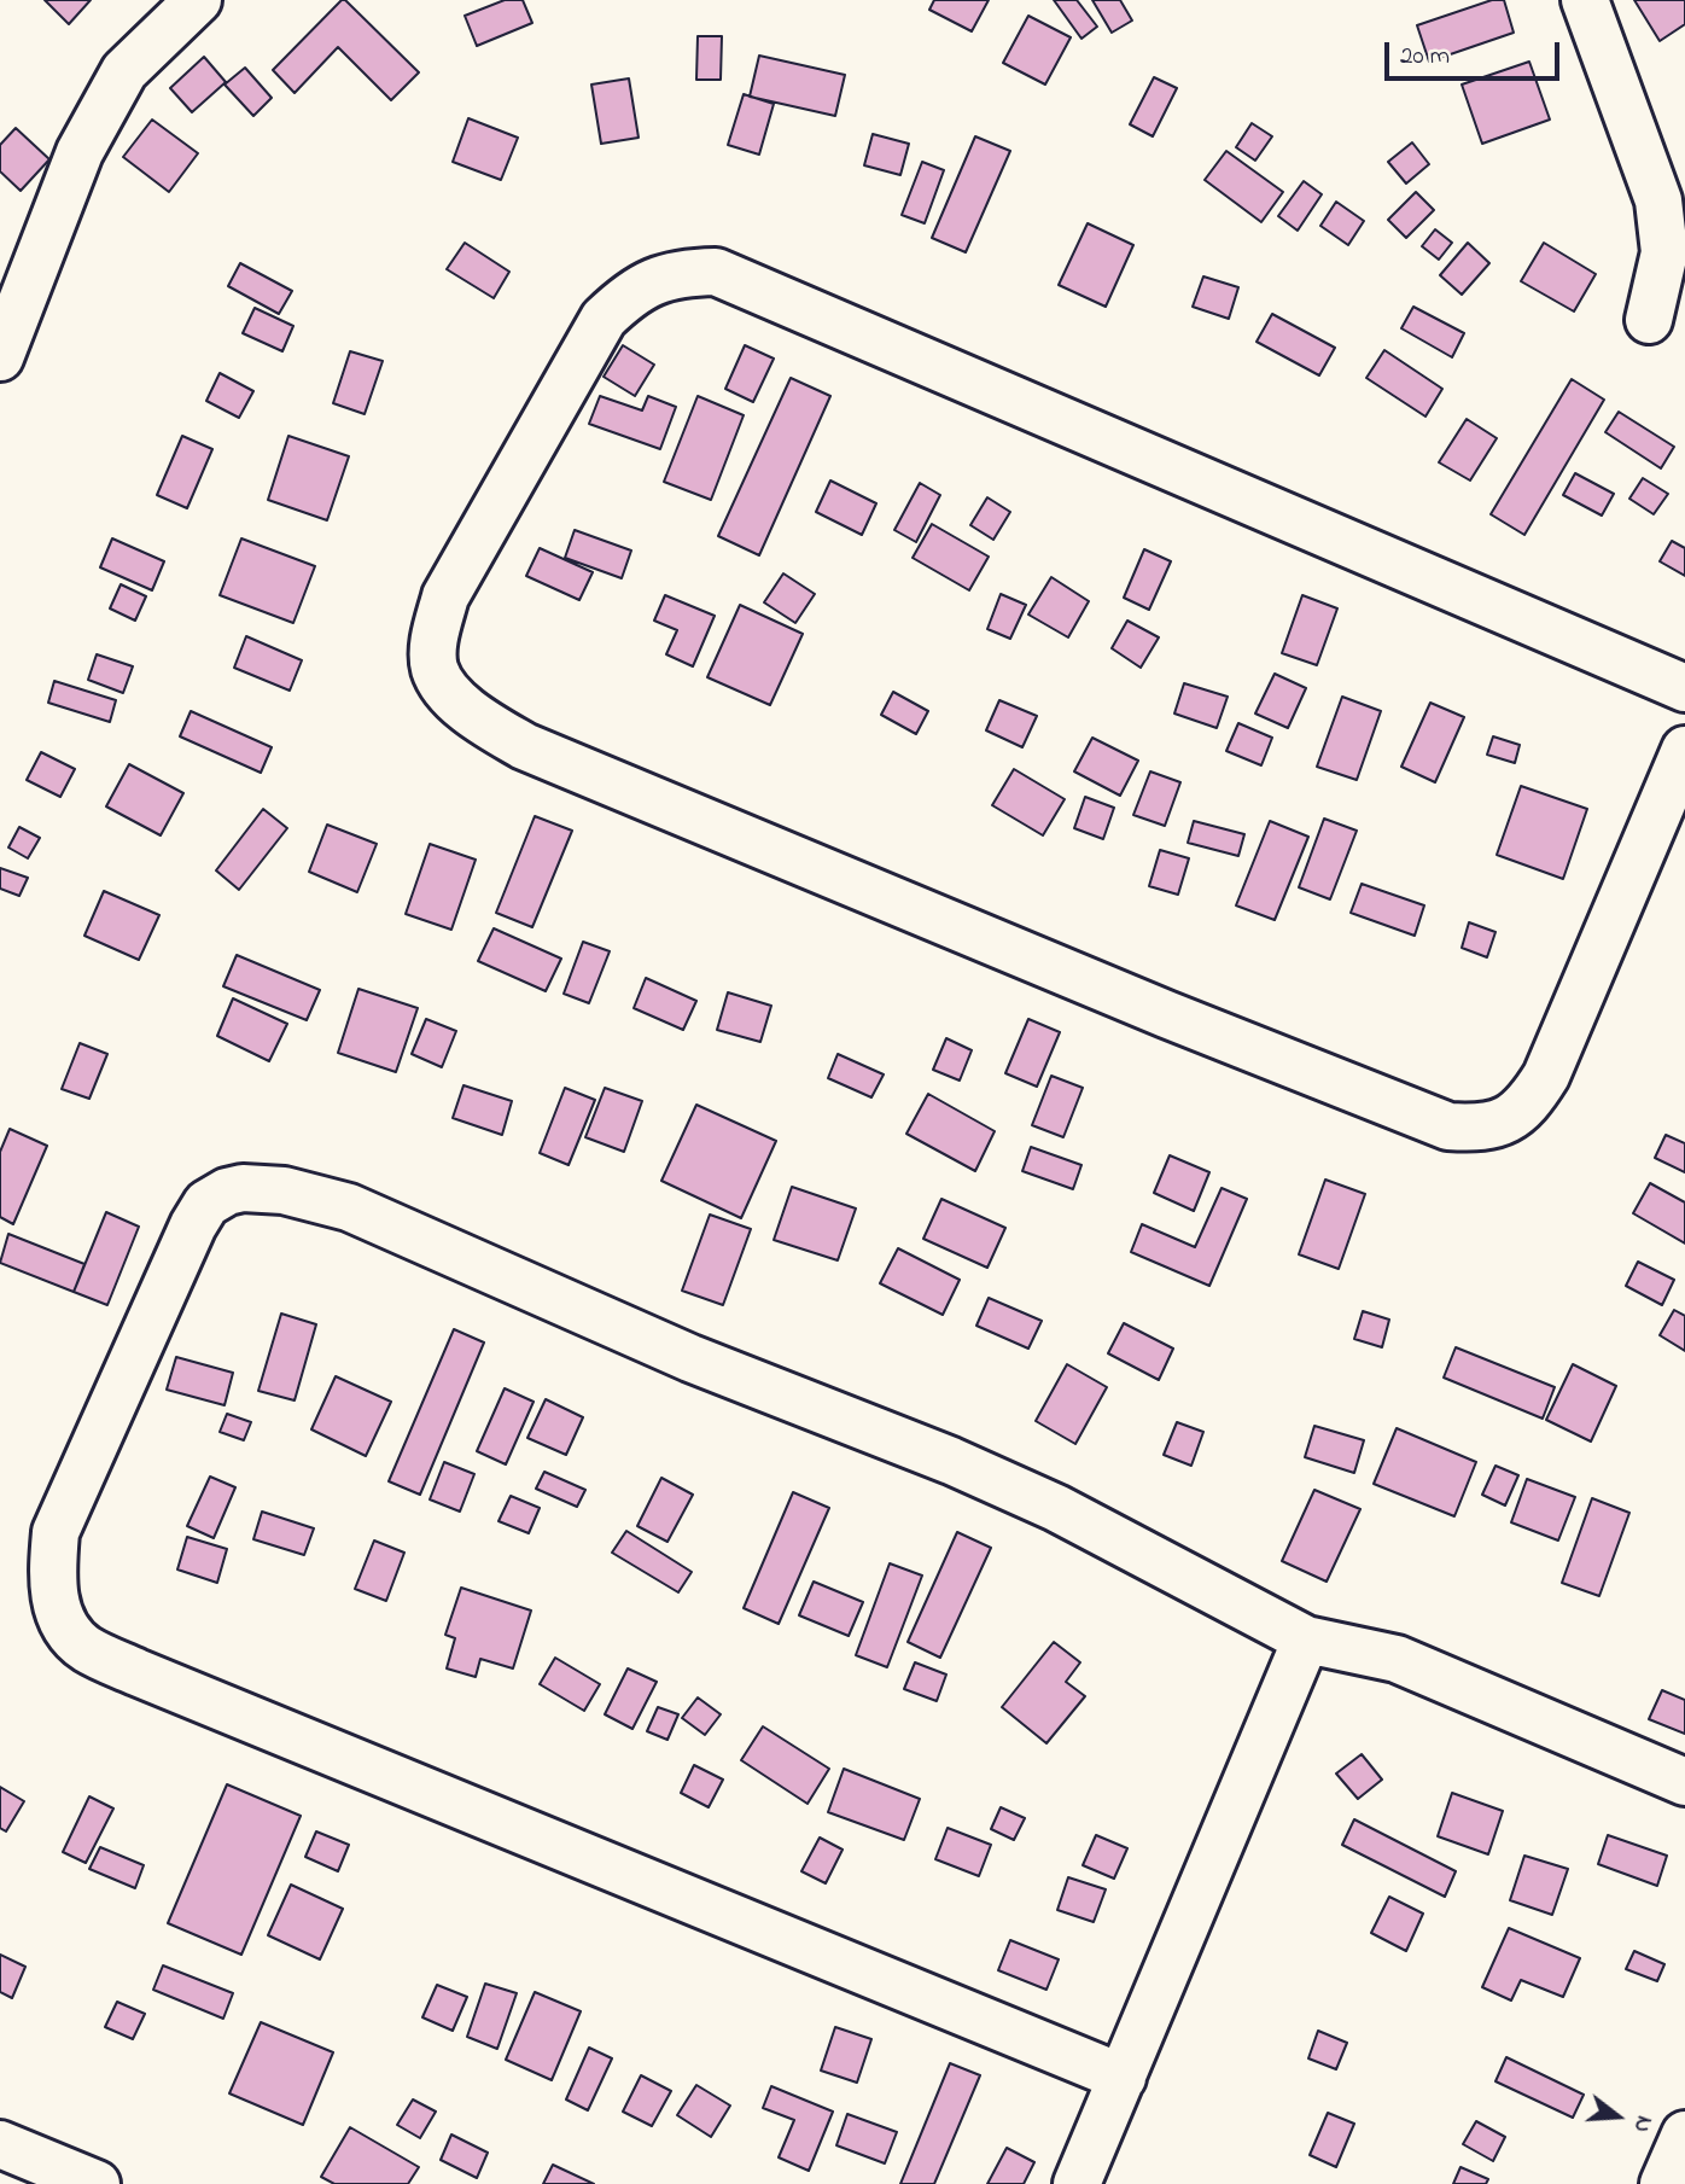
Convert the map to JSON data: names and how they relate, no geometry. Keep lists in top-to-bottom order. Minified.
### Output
{"scale_bar":"20 m","north":"right"}
